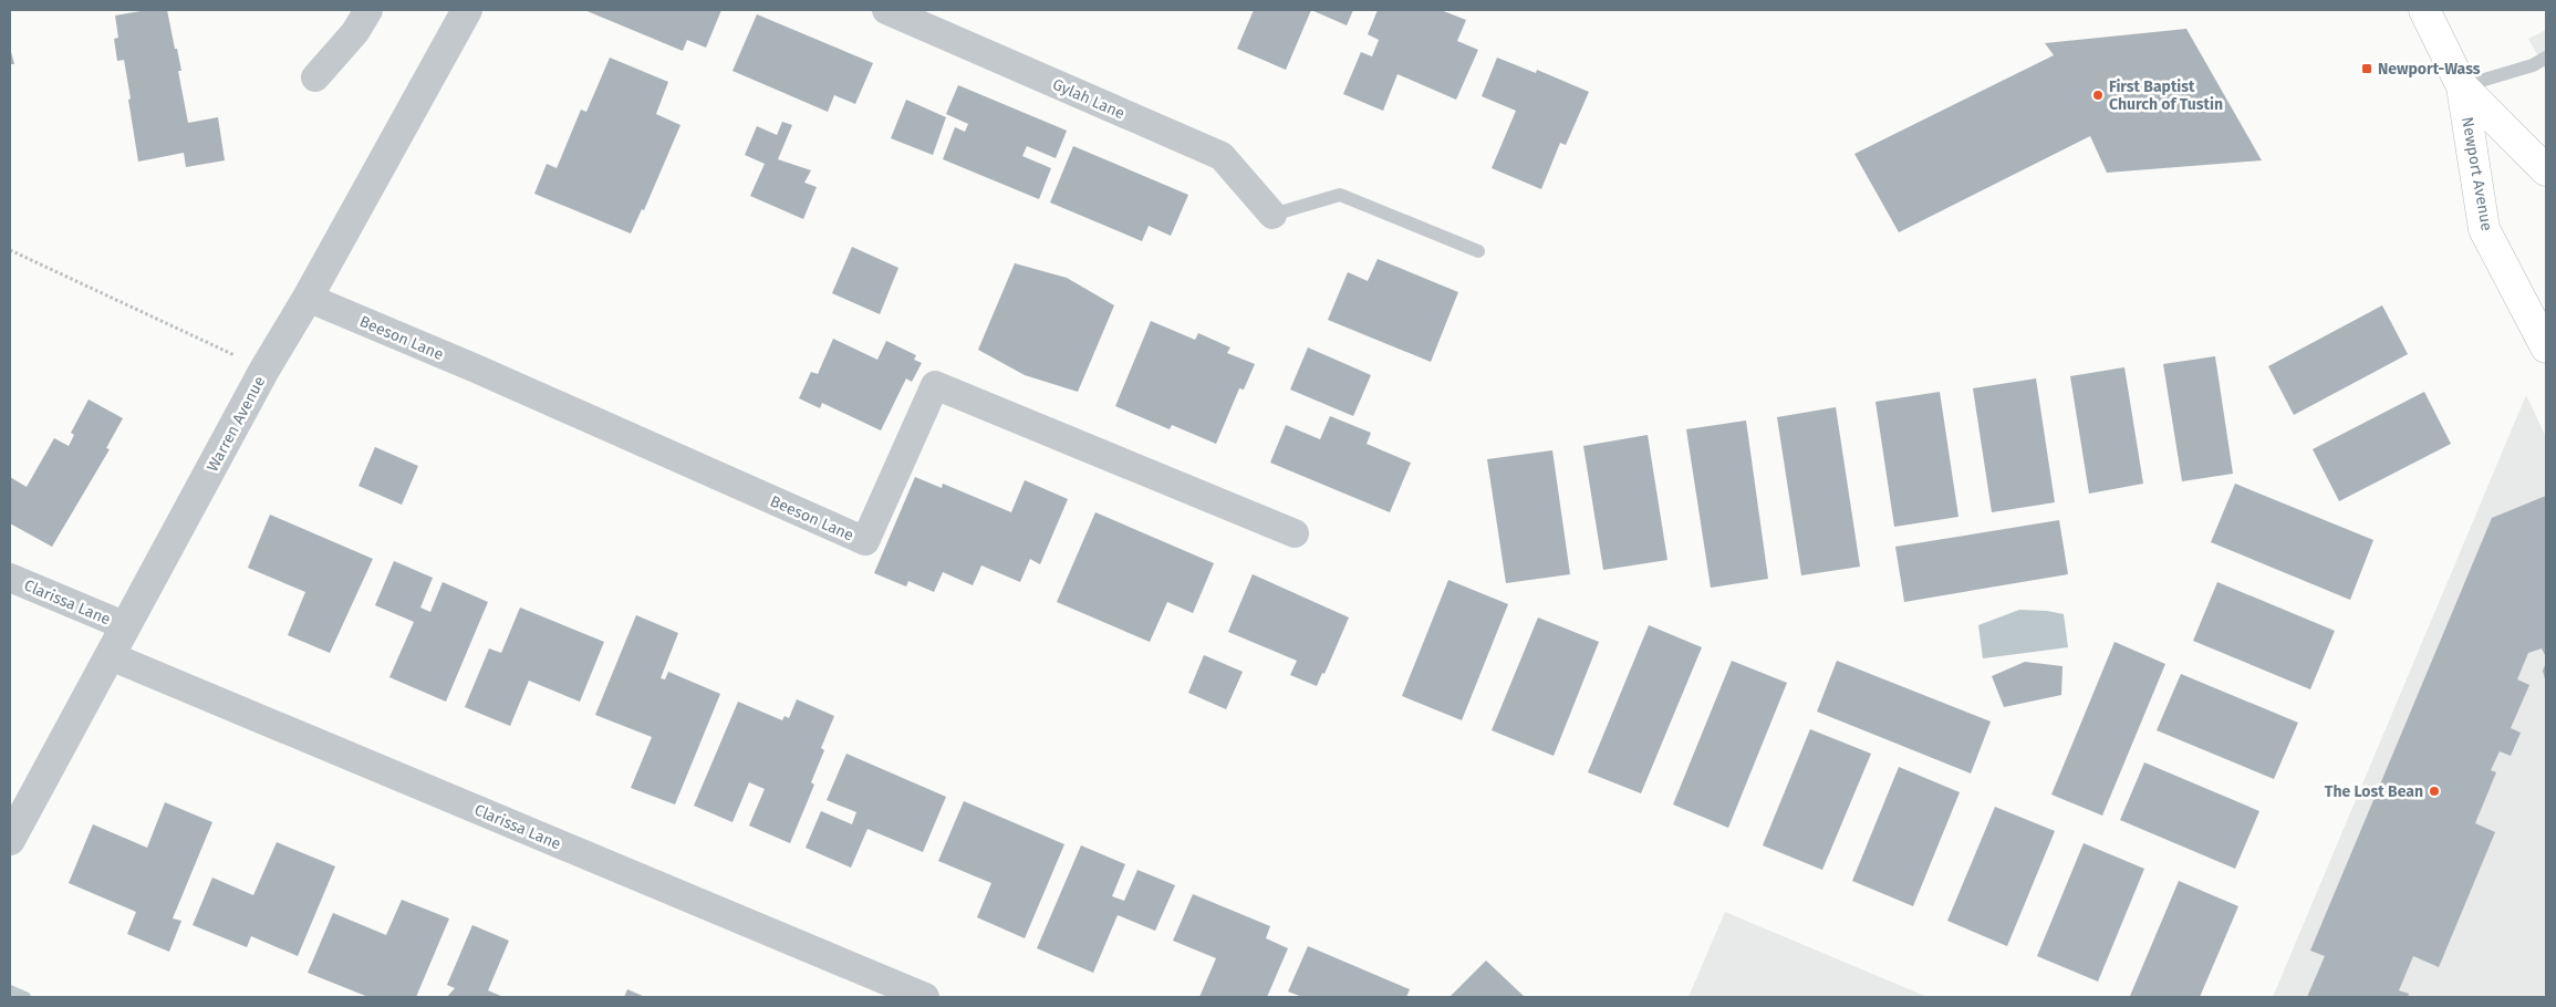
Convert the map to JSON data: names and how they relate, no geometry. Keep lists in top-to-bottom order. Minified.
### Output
{"streets":{"main road":["Newport Avenue"],"street":["Gylah Lane","Beeson Lane","Warren Avenue","Clarissa Lane"]},"crossings":[["Beeson Lane","Warren Avenue"],["Warren Avenue","Clarissa Lane"]],"places":{"transit":["Newport-Wass"],"other":["First Baptist Church of Tustin","The Lost Bean"]}}
